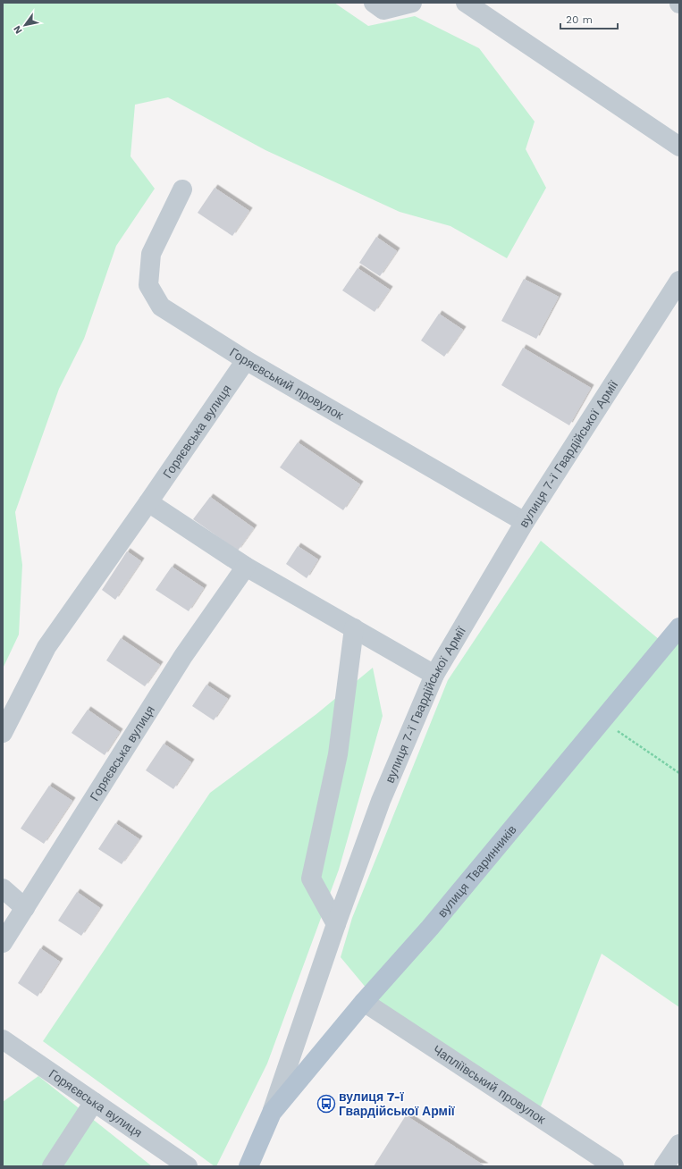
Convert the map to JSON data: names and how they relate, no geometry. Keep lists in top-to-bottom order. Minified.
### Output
{"streets":{"main road":["вулиця 7-ї Гвардійської Армії","вулиця Тваринників"],"street":["Горяєвський провулок","Горяєвська вулиця","Чапліївський провулок"]},"crossings":[["Горяєвський провулок","Горяєвська вулиця"],["Горяєвський провулок","вулиця 7-ї Гвардійської Армії"],["вулиця 7-ї Гвардійської Армії","вулиця Тваринників"],["вулиця Тваринників","Чапліївський провулок"]],"places":{"bus stop":["вулиця 7-ї Гвардійської Армії"]},"scale_bar":"20 m","north":"bottom left"}
